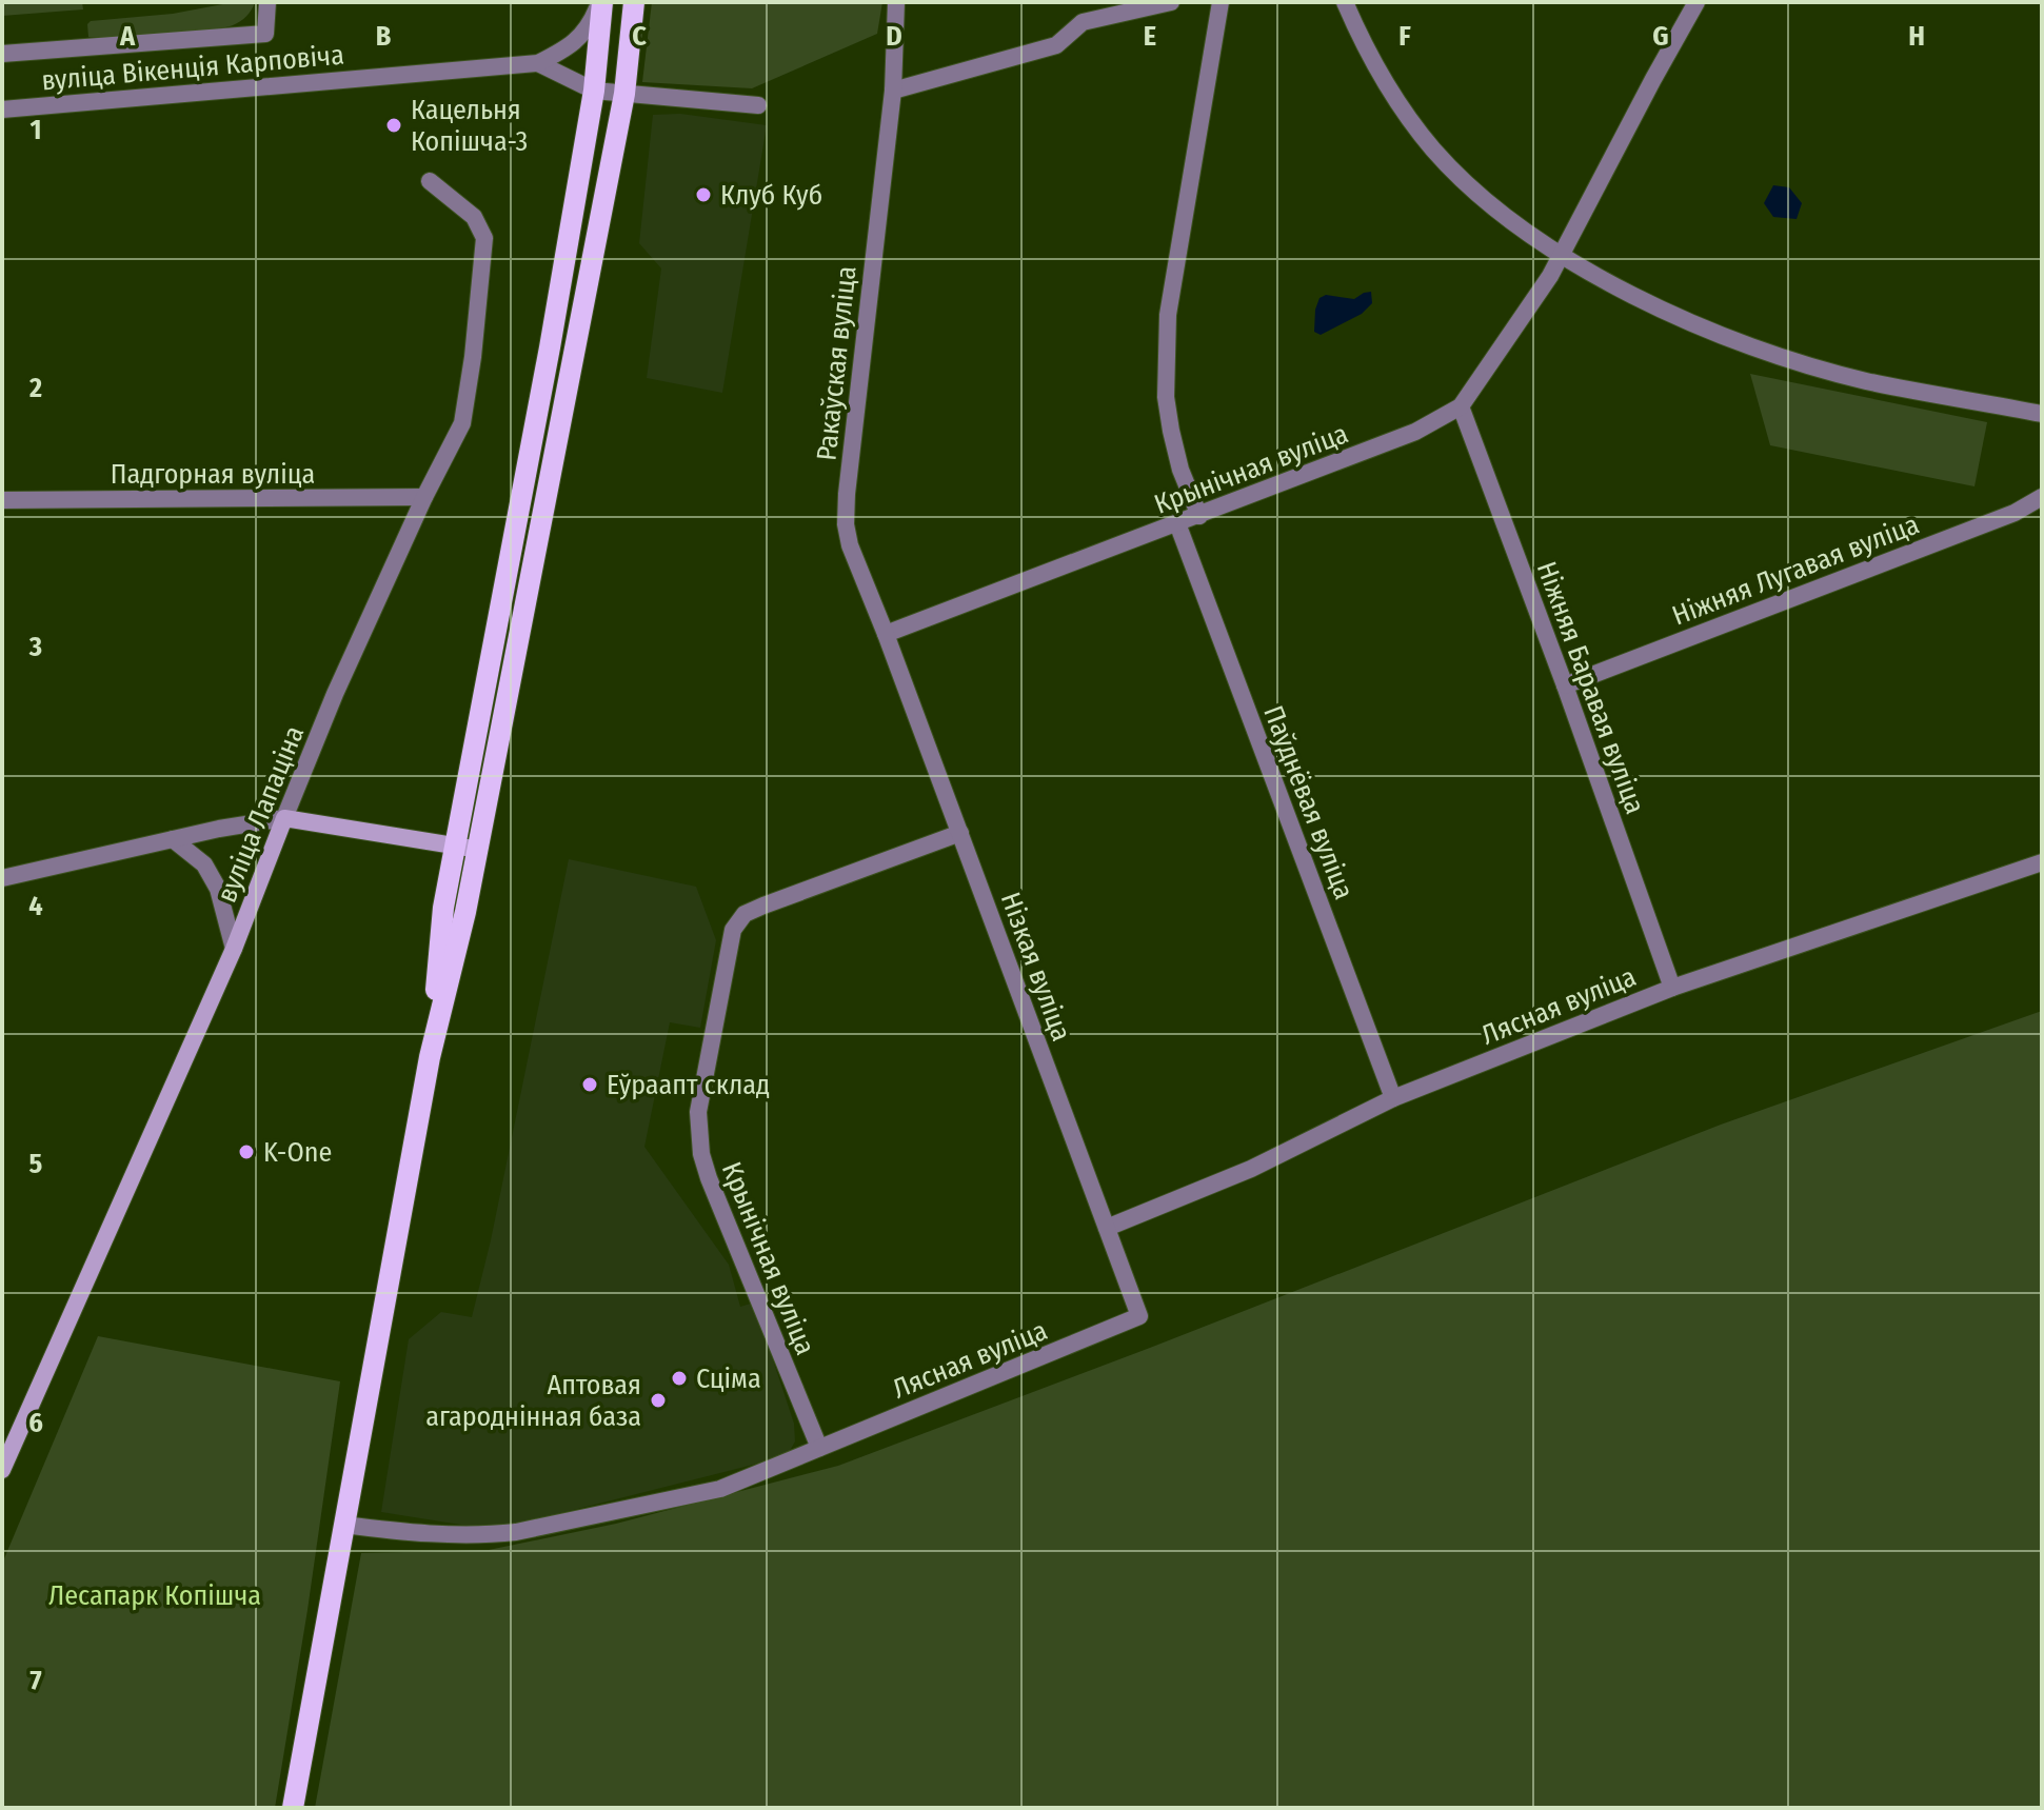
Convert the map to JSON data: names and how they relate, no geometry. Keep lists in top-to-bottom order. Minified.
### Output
{"streets":{"main road":["вуліца Лапаціна"],"street":["вуліца Вікенція Карповіча","Ракаўская вуліца","Крынічная вуліца","Падгорная вуліца","Ніжняя Лугавая вуліца","Ніжняя Баравая вуліца","Паўднёвая вуліца","Нізкая вуліца","Лясная вуліца"]},"crossings":[["Ракаўская вуліца","Крынічная вуліца"],["Ракаўская вуліца","Нізкая вуліца"],["Крынічная вуліца","Ніжняя Баравая вуліца"],["Крынічная вуліца","Паўднёвая вуліца"],["Крынічная вуліца","Нізкая вуліца"],["Крынічная вуліца","Лясная вуліца"],["Падгорная вуліца","вуліца Лапаціна"],["Ніжняя Лугавая вуліца","Ніжняя Баравая вуліца"],["Ніжняя Баравая вуліца","Лясная вуліца"],["Паўднёвая вуліца","Лясная вуліца"],["Нізкая вуліца","Лясная вуліца"]],"parks":["Лесапарк Копішча"],"places":["Кацельня Копішча-3","Клуб Куб","Еўраапт склад","K-One","Сціма","Аптовая агароднінная база"],"grid":{"columns":["A","B","C","D","E","F","G","H"],"rows":["1","2","3","4","5","6","7"]}}
